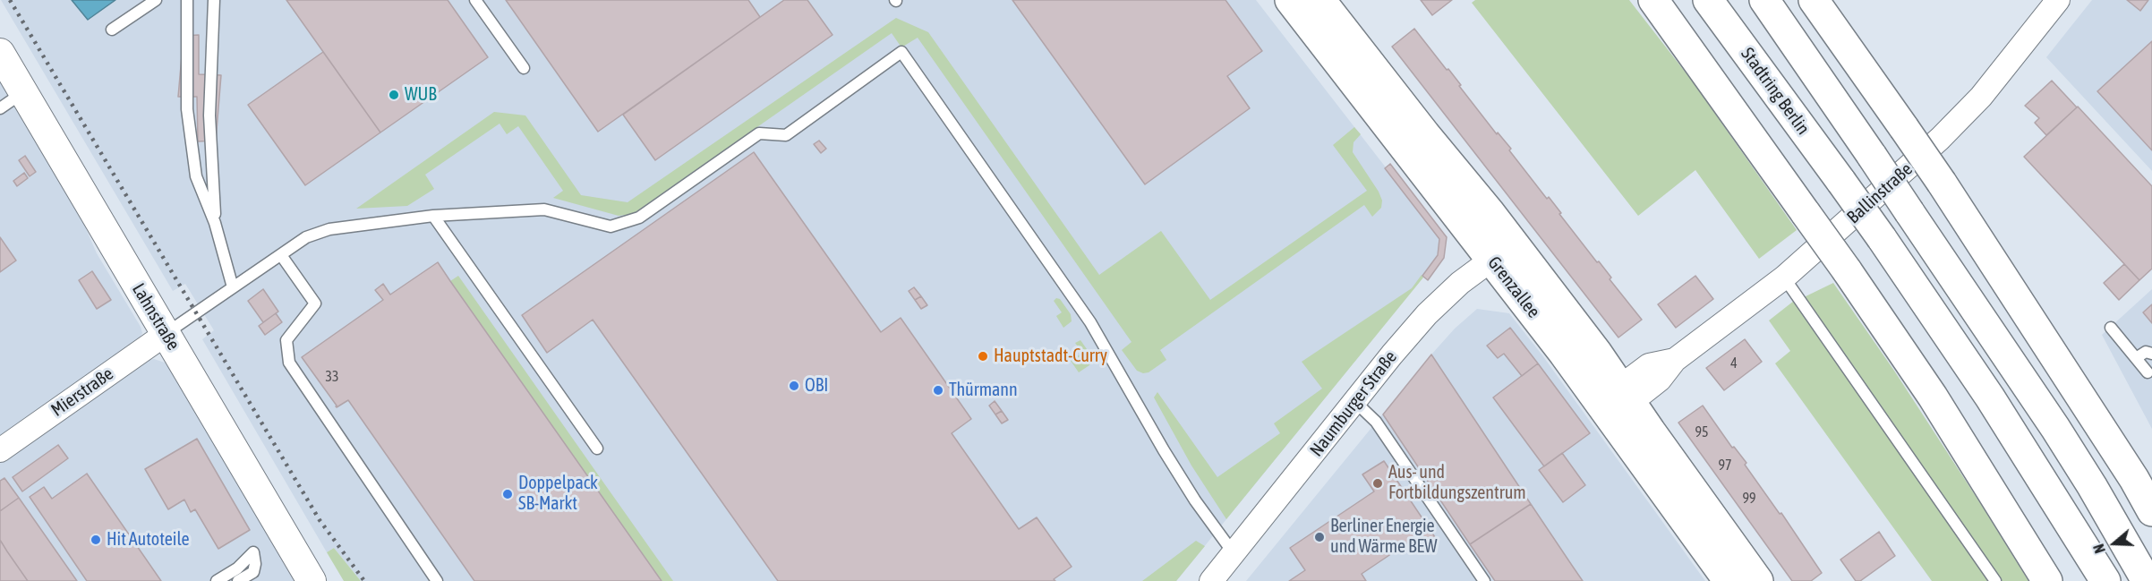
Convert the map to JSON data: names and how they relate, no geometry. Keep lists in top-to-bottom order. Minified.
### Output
{"streets":{"main road":["Stadtring Berlin","Grenzallee"],"street":["Ballinstraße","Lahnstraße","Mierstraße","Naumburger Straße"]},"crossings":[["Ballinstraße","Grenzallee"],["Grenzallee","Naumburger Straße"],["Lahnstraße","Mierstraße"]],"places":["WUB","Hauptstadt-Curry","OBI","Thürmann","Aus- und Fortbildungszentrum","Doppelpack SB-Markt","Berliner Energie und Wärme BEW","Hit Autoteile"],"house_numbers":["4","33","95","97","99"],"north":"left"}
